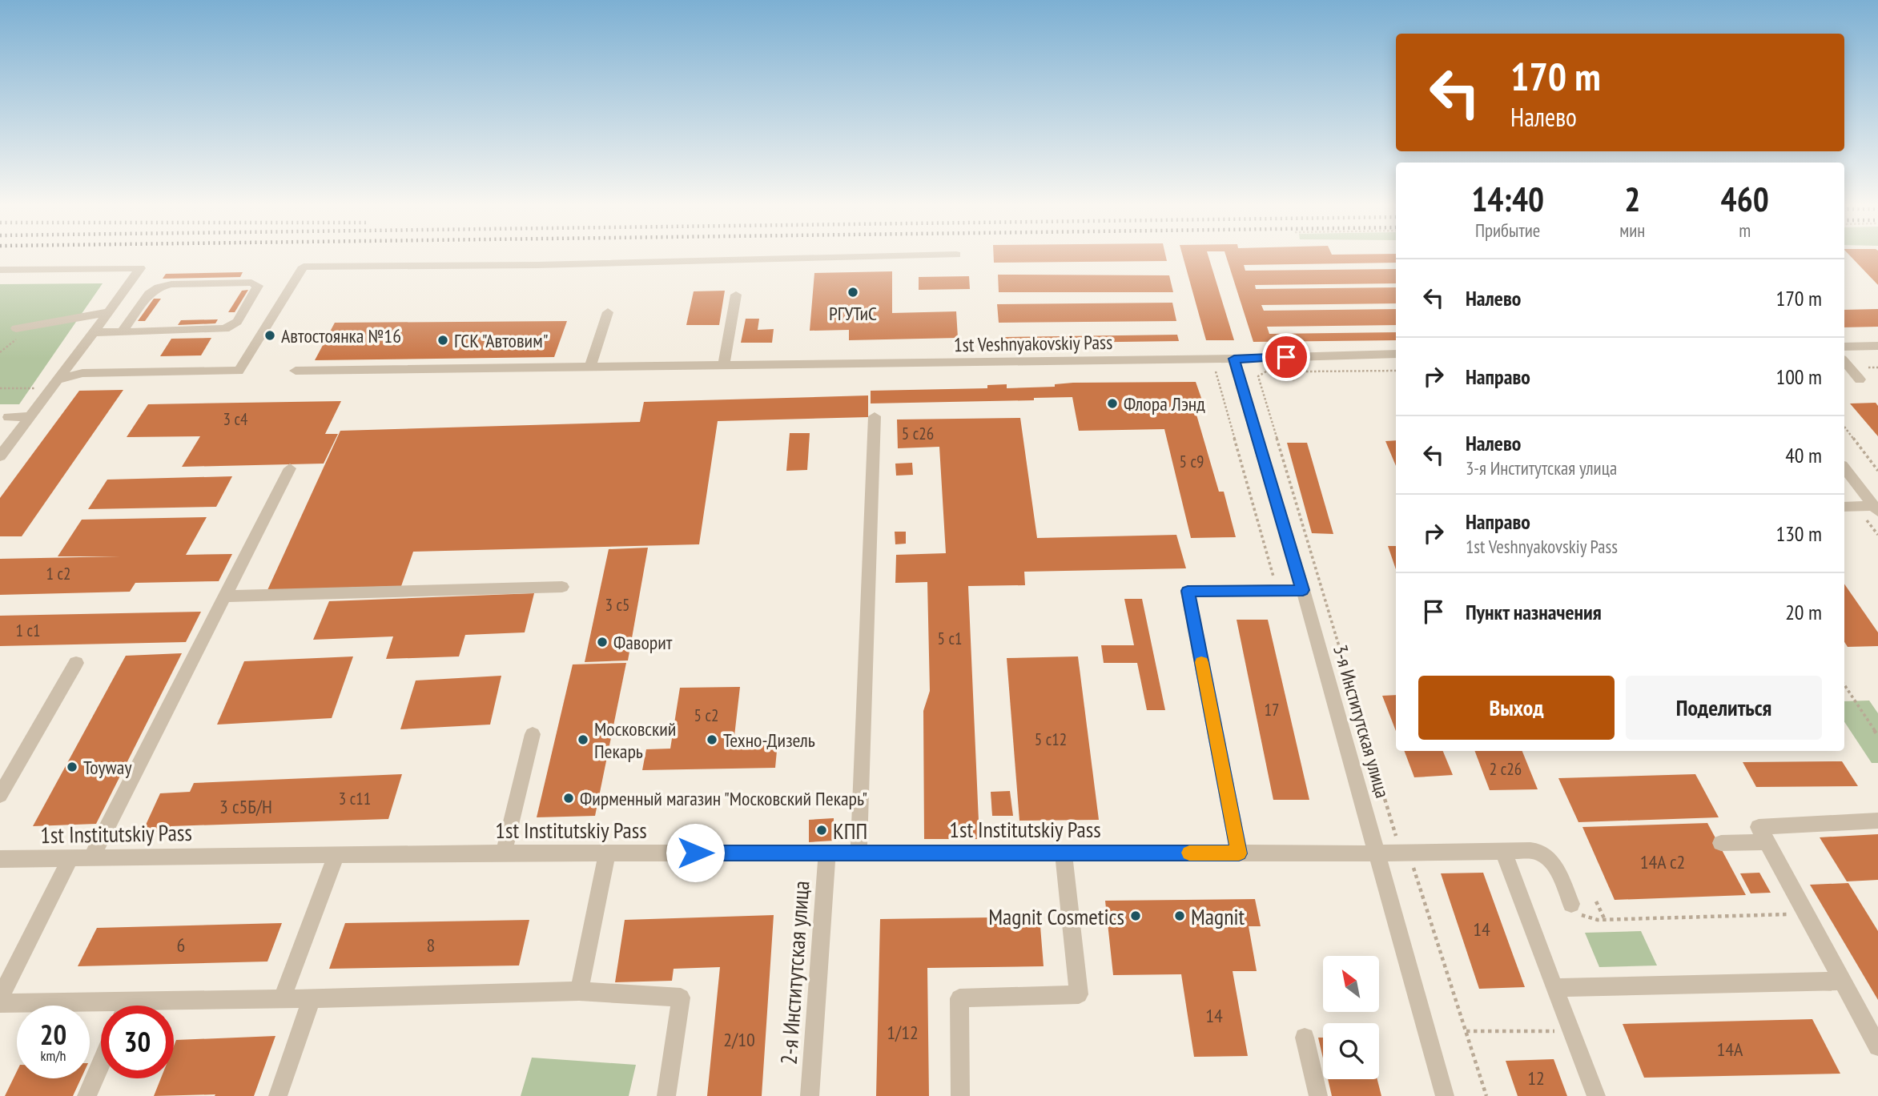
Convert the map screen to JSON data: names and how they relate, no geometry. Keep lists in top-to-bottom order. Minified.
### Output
{"streets":{"street":["1st Veshnyakovskiy Pass","3-я Институтская улица","1st Institutskiy Pass","2-я Институтская улица"]},"crossings":[["1st Veshnyakovskiy Pass","3-я Институтская улица"],["3-я Институтская улица","1st Institutskiy Pass"],["1st Institutskiy Pass","2-я Институтская улица"]],"places":["РГУТиС","Автостоянка №16","ГСК \"Автовим\"","Флора Лэнд","Фаворит","Московский Пекарь","Техно-Дизель","Toyway","Фирменный магазин \"Московский Пекарь\"","КПП","Magnit Cosmetics","Magnit"],"house_numbers":["3 с4","5 с26","5 с9","1 с2","3 с5","1 с1","5 с1","17","5 с2","5 с12","2 с26","3 с11","3 с5Б/Н","14А с2","14","6","8","14","1/12","2/10","14А","12"],"north":"top left","page":{"turn":["170 m","Налево"],"eta":["14:40","Прибытие","2","мин","460","m"],"list":[{"name":"Налево","value":"170 m"},{"name":"Направо","value":"100 m"},{"name":"Налево","note":"3-я Институтская улица","value":"40 m"},{"name":"Направо","note":"1st Veshnyakovskiy Pass","value":"130 m"},{"name":"Пункт назначения","value":"20 m"}],"buttons":["Выход","Поделиться"],"speed":"20 km/h","limit":"30"}}
